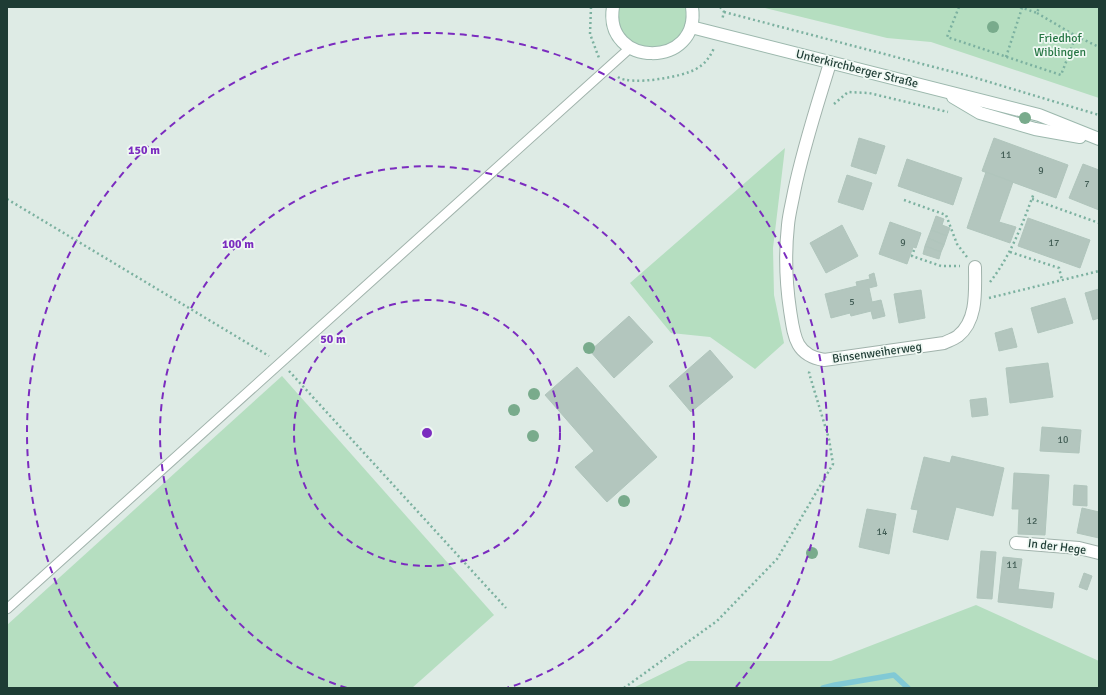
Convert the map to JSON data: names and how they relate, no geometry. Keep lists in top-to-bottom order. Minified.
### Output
{"streets":{"street":["Unterkirchberger Straße","Binsenweiherweg","In der Hege"]},"crossings":[["Unterkirchberger Straße","Binsenweiherweg"]],"parks":["Friedhof Wiblingen"],"house_numbers":["11","9","7","9","17","5","10","12","14","11"],"rings":["150 m","100 m","50 m"]}
